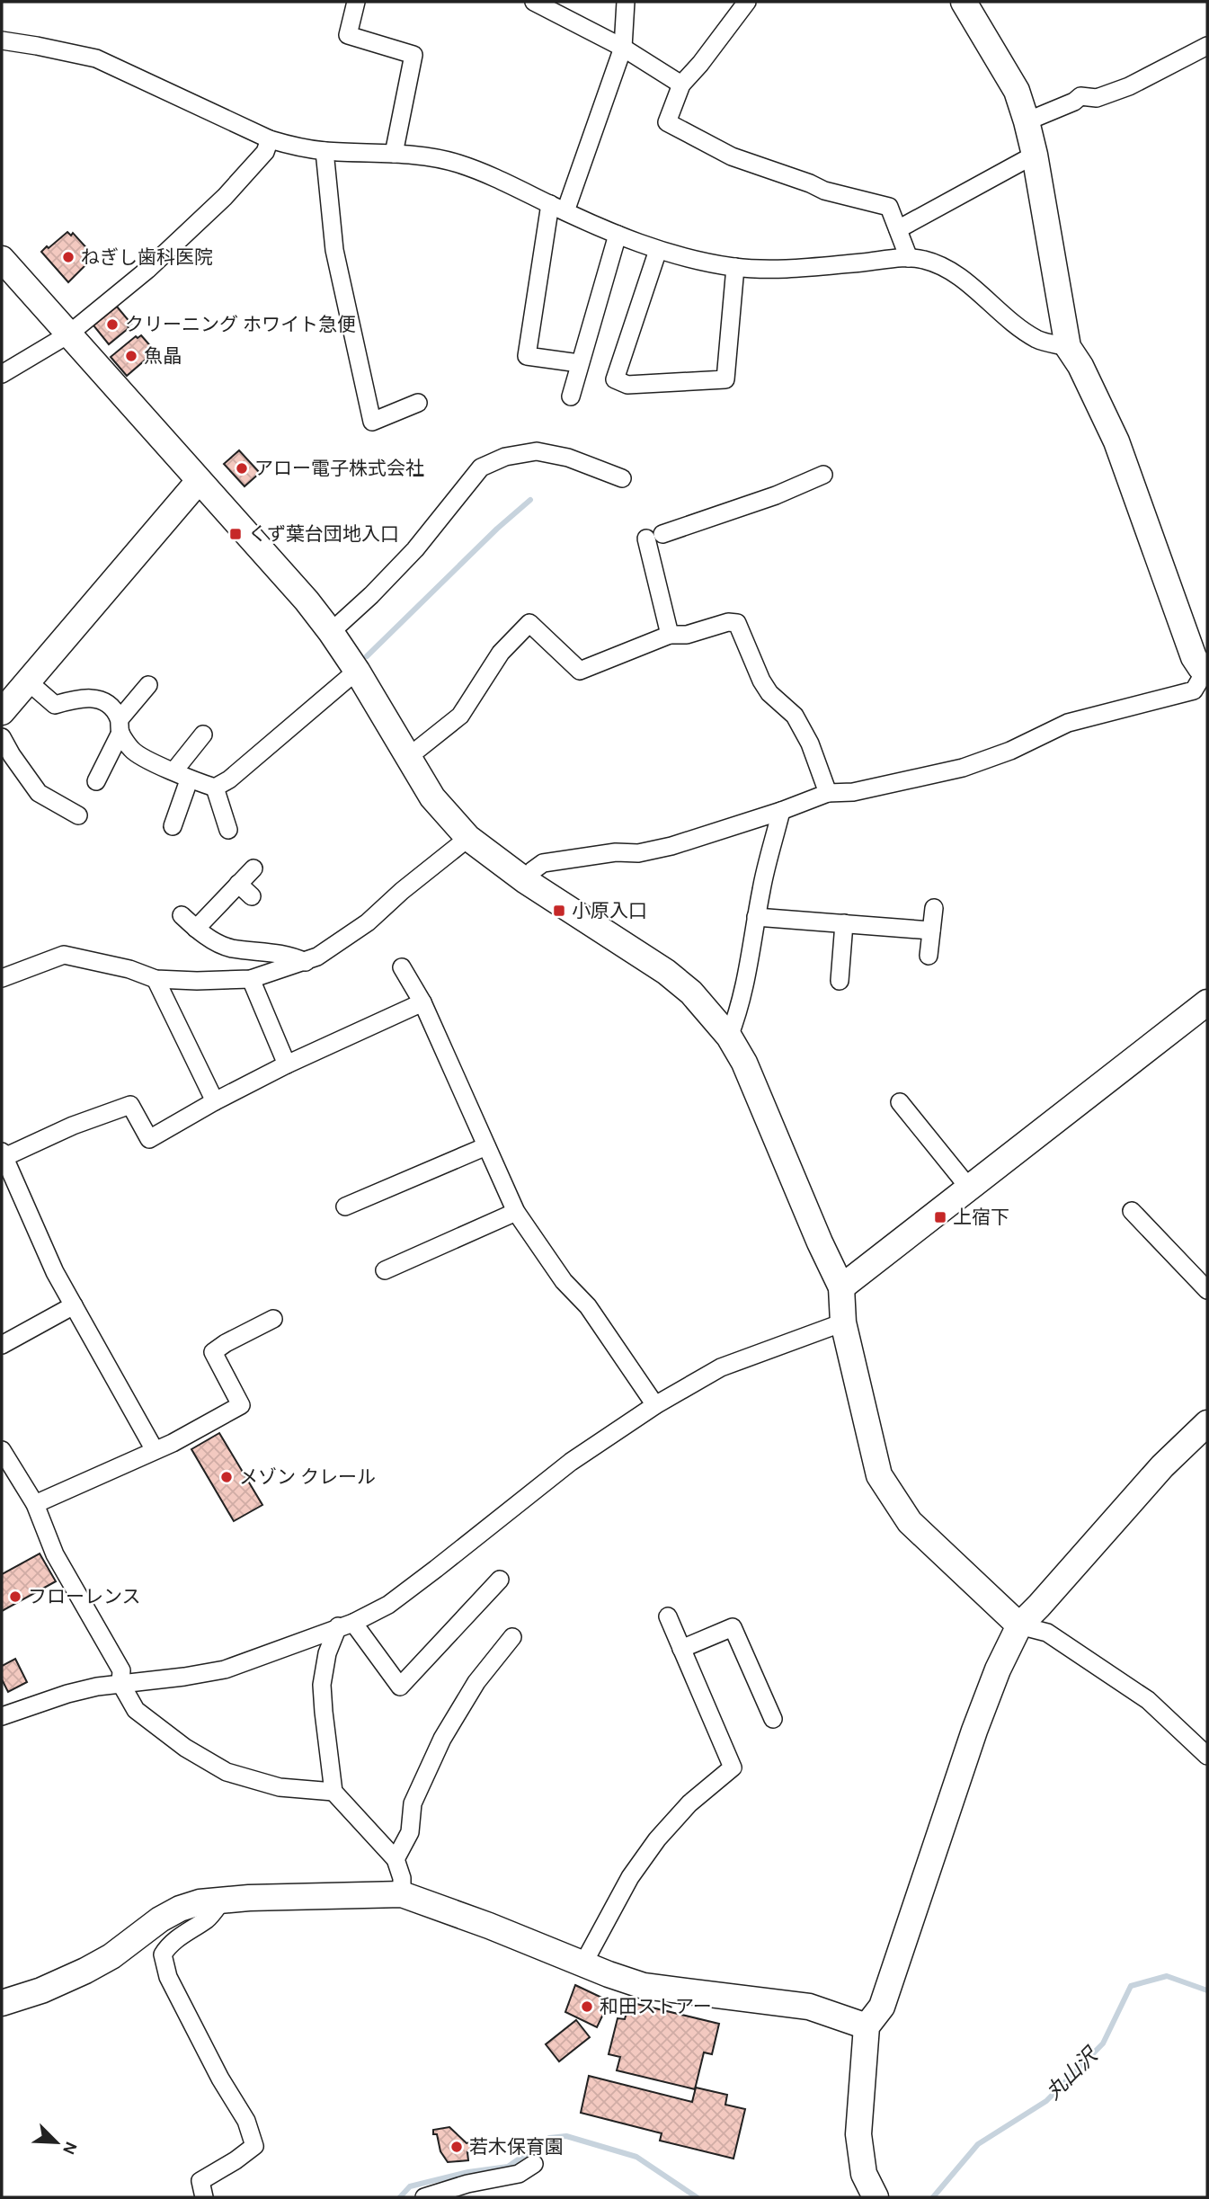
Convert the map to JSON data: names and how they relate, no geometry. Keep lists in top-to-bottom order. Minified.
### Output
{"water":["丸山沢"],"places":{"other":["ねぎし歯科医院","クリーニング ホワイト急便","魚晶","アロー電子株式会社","メゾン クレール","フローレンス","和田ストアー","若木保育園"],"transit":["くず葉台団地入口","小原入口","上宿下"]},"north":"bottom right"}
